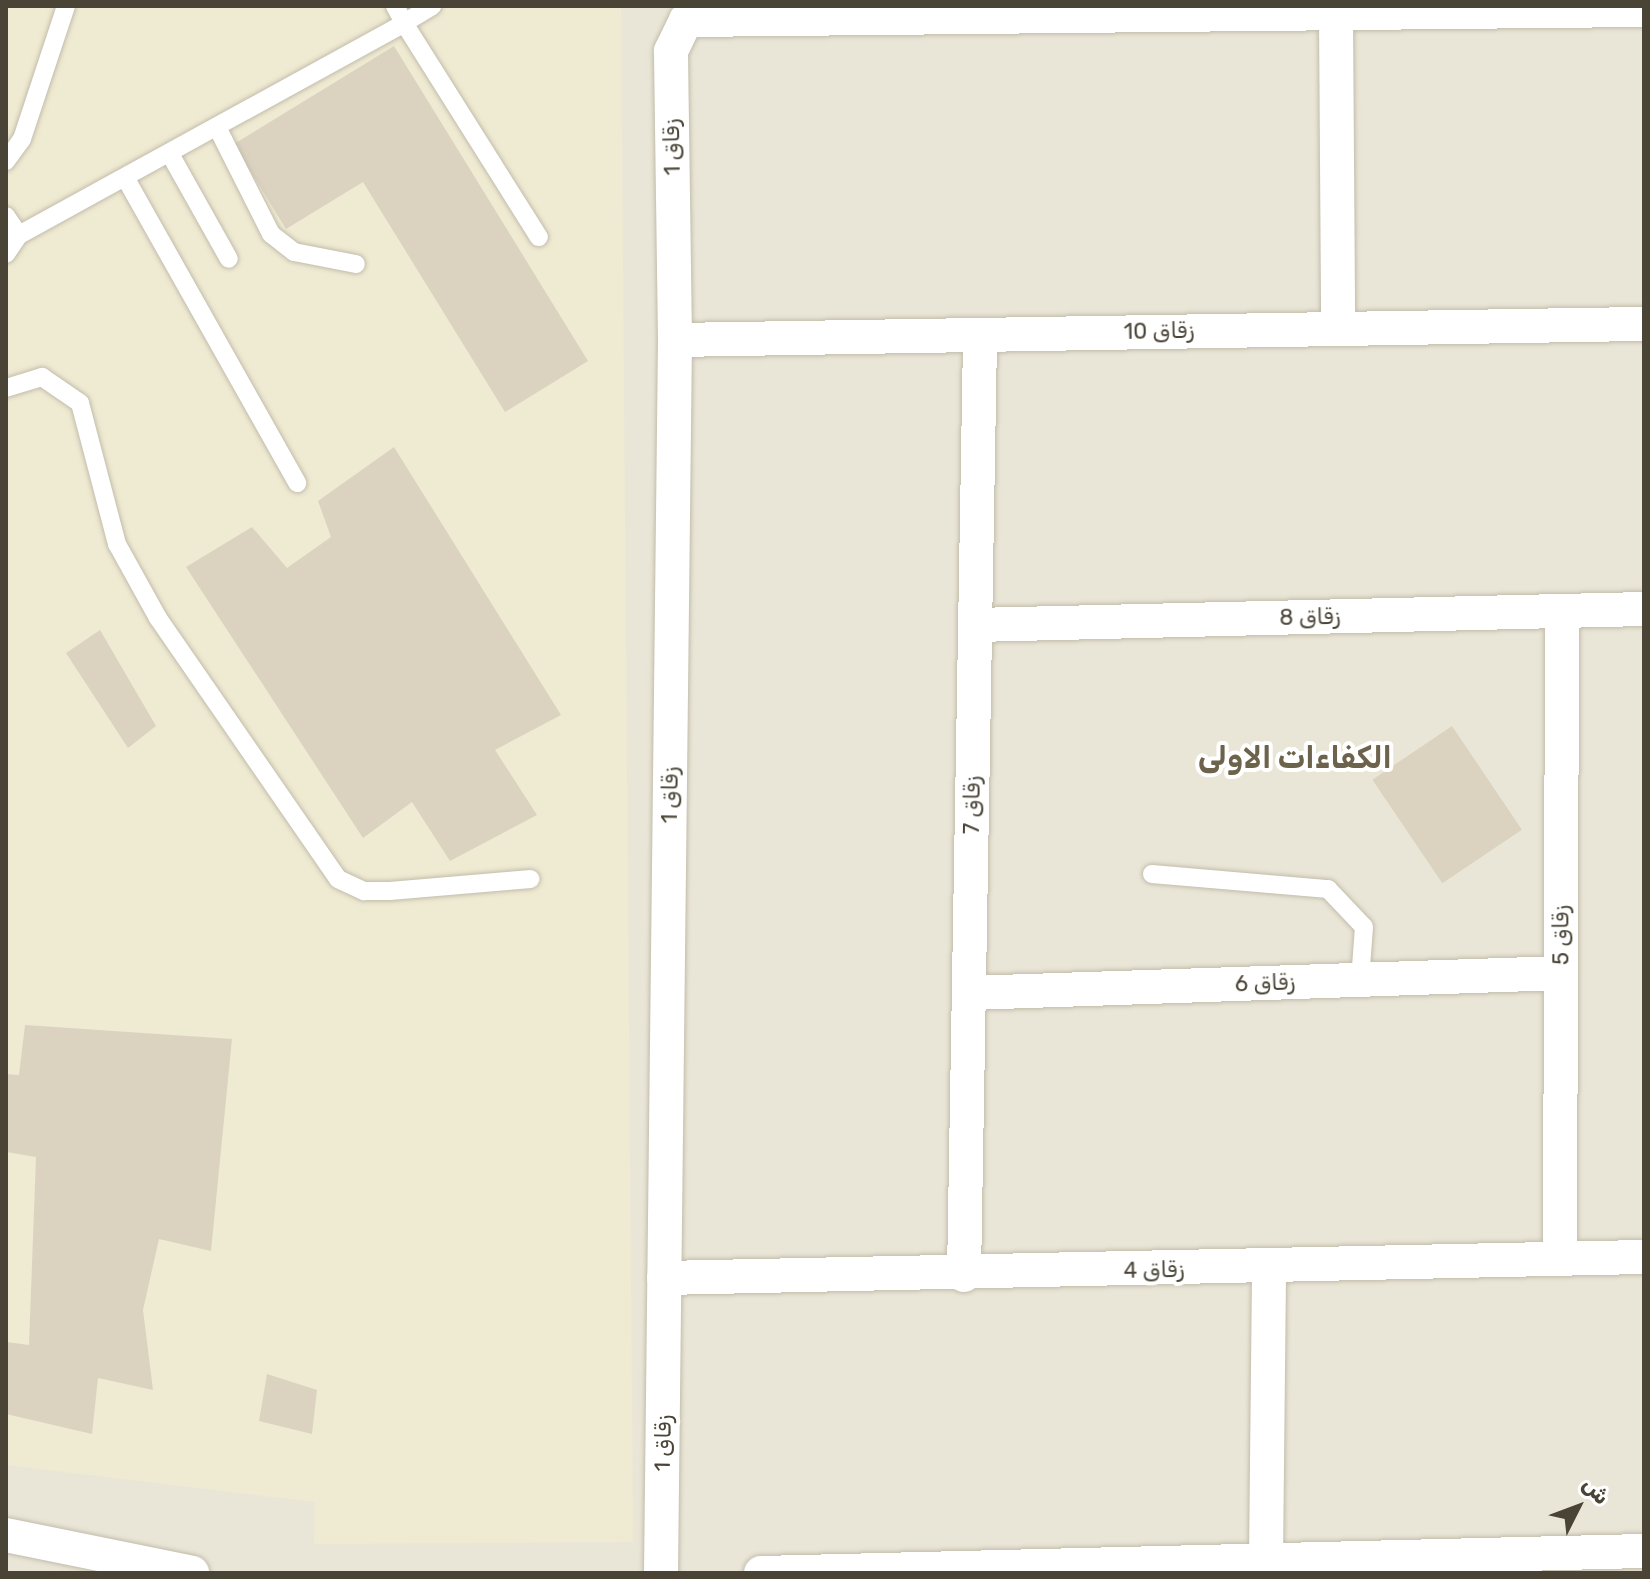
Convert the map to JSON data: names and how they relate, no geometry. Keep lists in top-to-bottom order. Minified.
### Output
{"streets":{"street":["زقاق 1","زقاق 10","زقاق 8","زقاق 7","زقاق 5","زقاق 6","زقاق 4"]},"crossings":[["زقاق 1","زقاق 10"],["زقاق 1","زقاق 4"],["زقاق 10","زقاق 7"],["زقاق 8","زقاق 7"],["زقاق 8","زقاق 5"],["زقاق 7","زقاق 6"],["زقاق 7","زقاق 4"],["زقاق 5","زقاق 6"],["زقاق 5","زقاق 4"]],"districts":["الكفاءات الاولى"],"north":"top right"}
